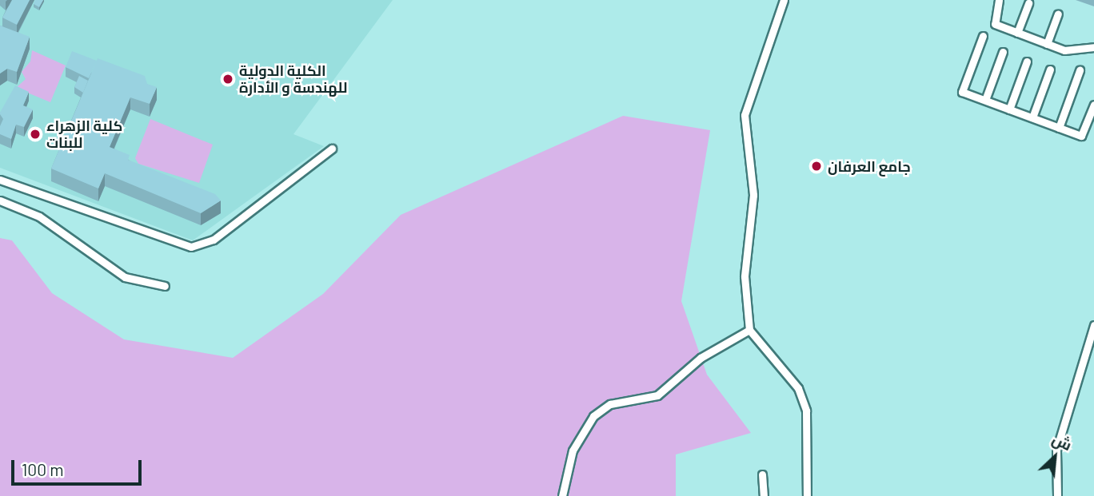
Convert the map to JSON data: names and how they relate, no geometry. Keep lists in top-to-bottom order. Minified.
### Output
{"places":["الكلية الدولية للهندسة و الأدارة","كلية الزهراء للبنات","جامع العرفان"],"scale_bar":"100 m","north":"top right"}
